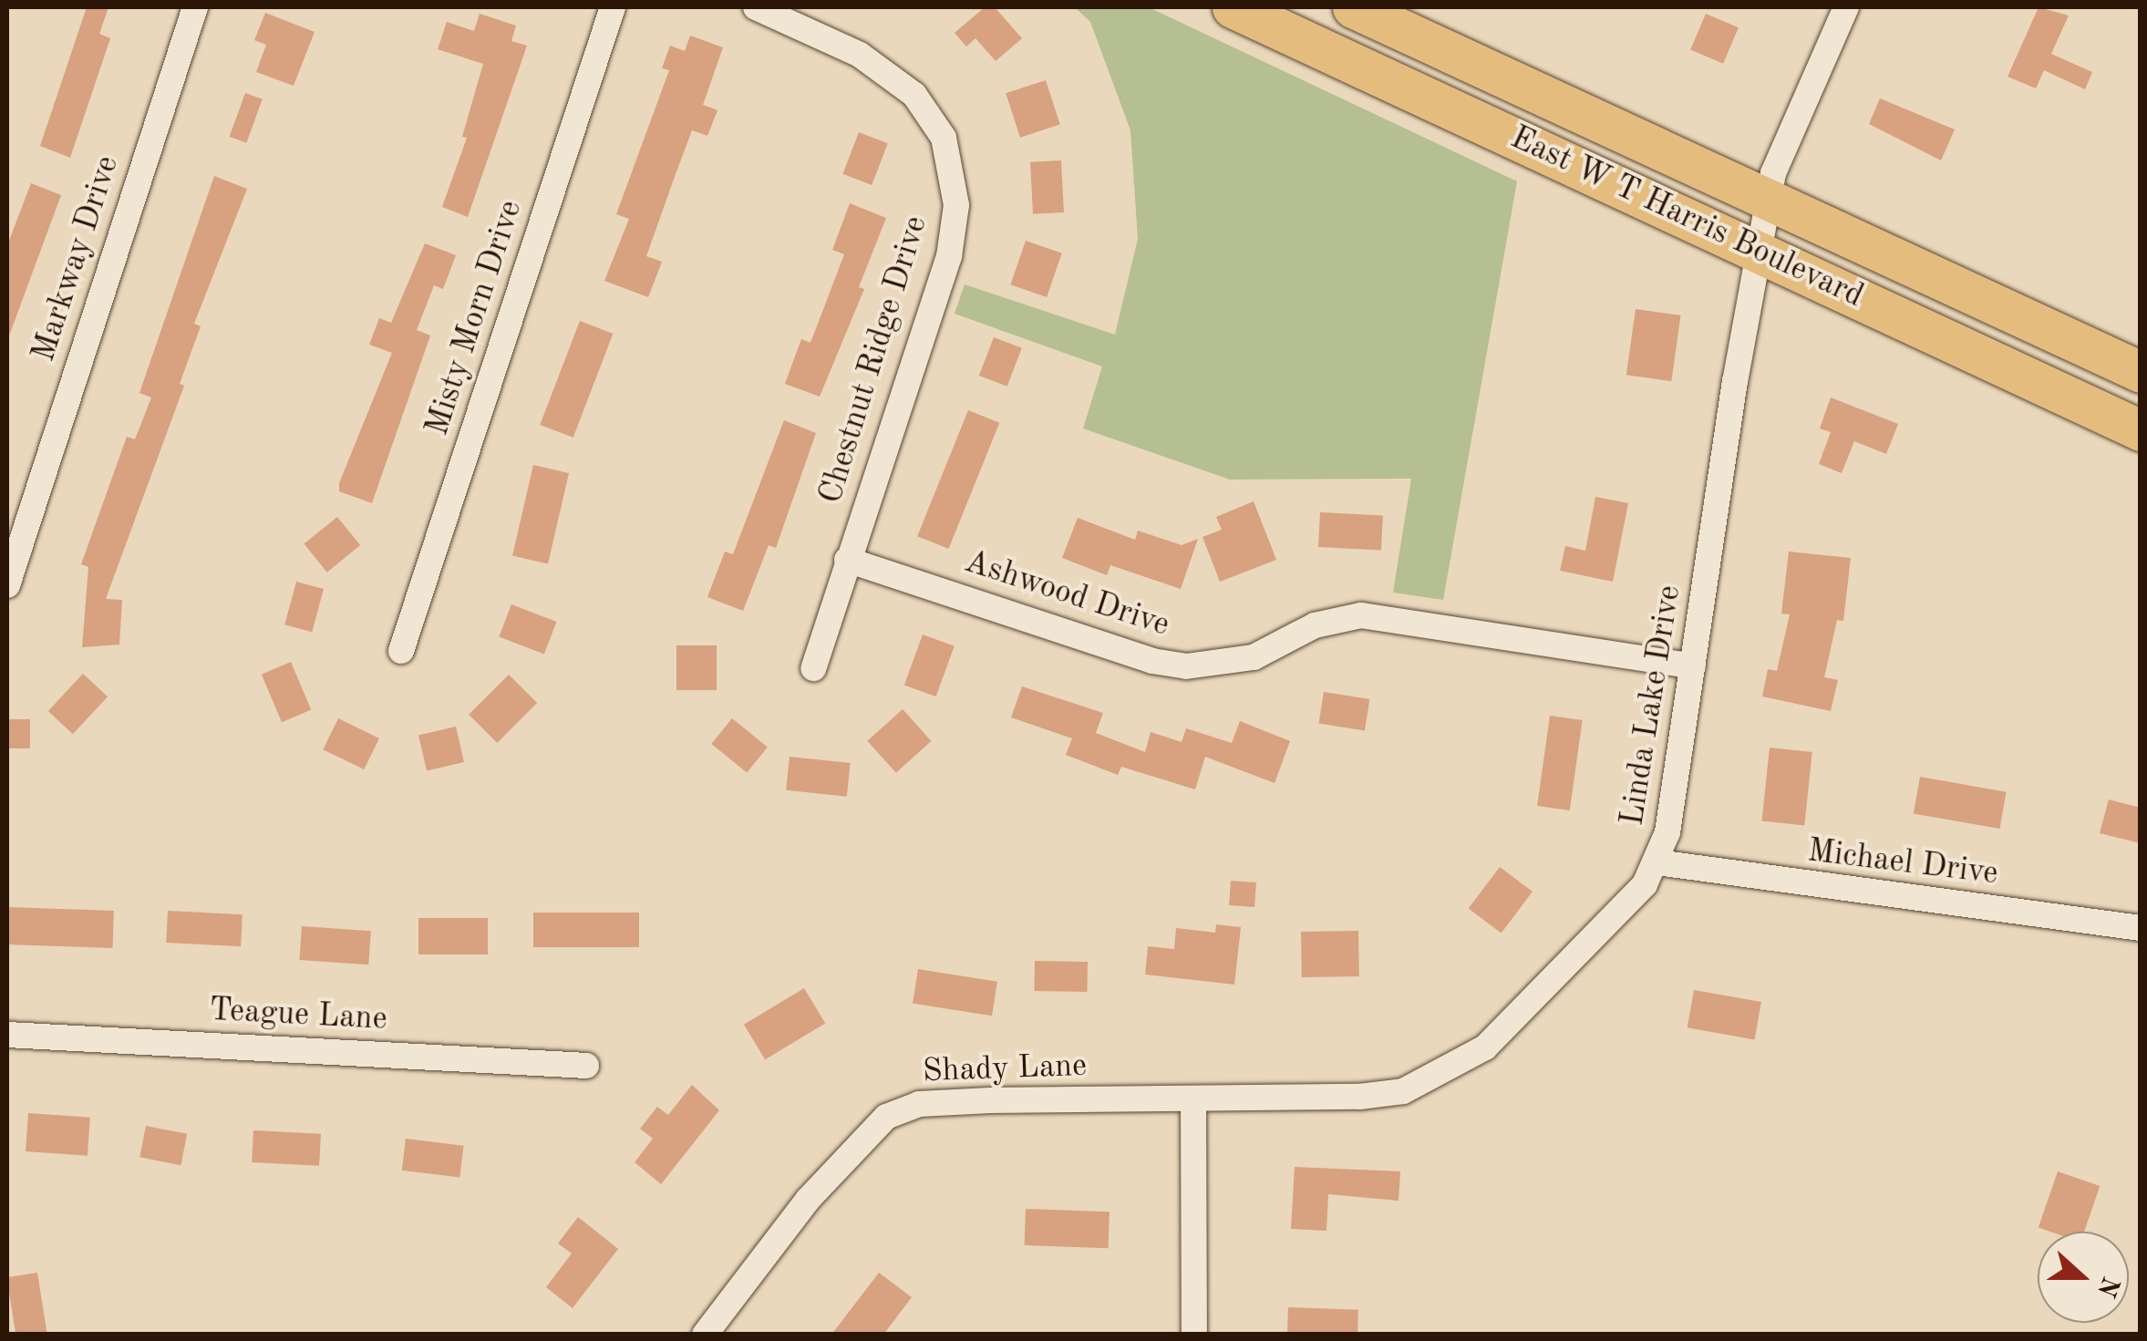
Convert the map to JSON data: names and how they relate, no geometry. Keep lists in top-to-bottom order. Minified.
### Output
{"streets":{"main road":["East W T Harris Boulevard"],"street":["Markway Drive","Misty Morn Drive","Chestnut Ridge Drive","Ashwood Drive","Linda Lake Drive","Michael Drive","Teague Lane","Shady Lane"]},"crossings":[["East W T Harris Boulevard","Linda Lake Drive"],["Chestnut Ridge Drive","Ashwood Drive"],["Ashwood Drive","Linda Lake Drive"],["Linda Lake Drive","Michael Drive"],["Linda Lake Drive","Shady Lane"]],"north":"right"}
